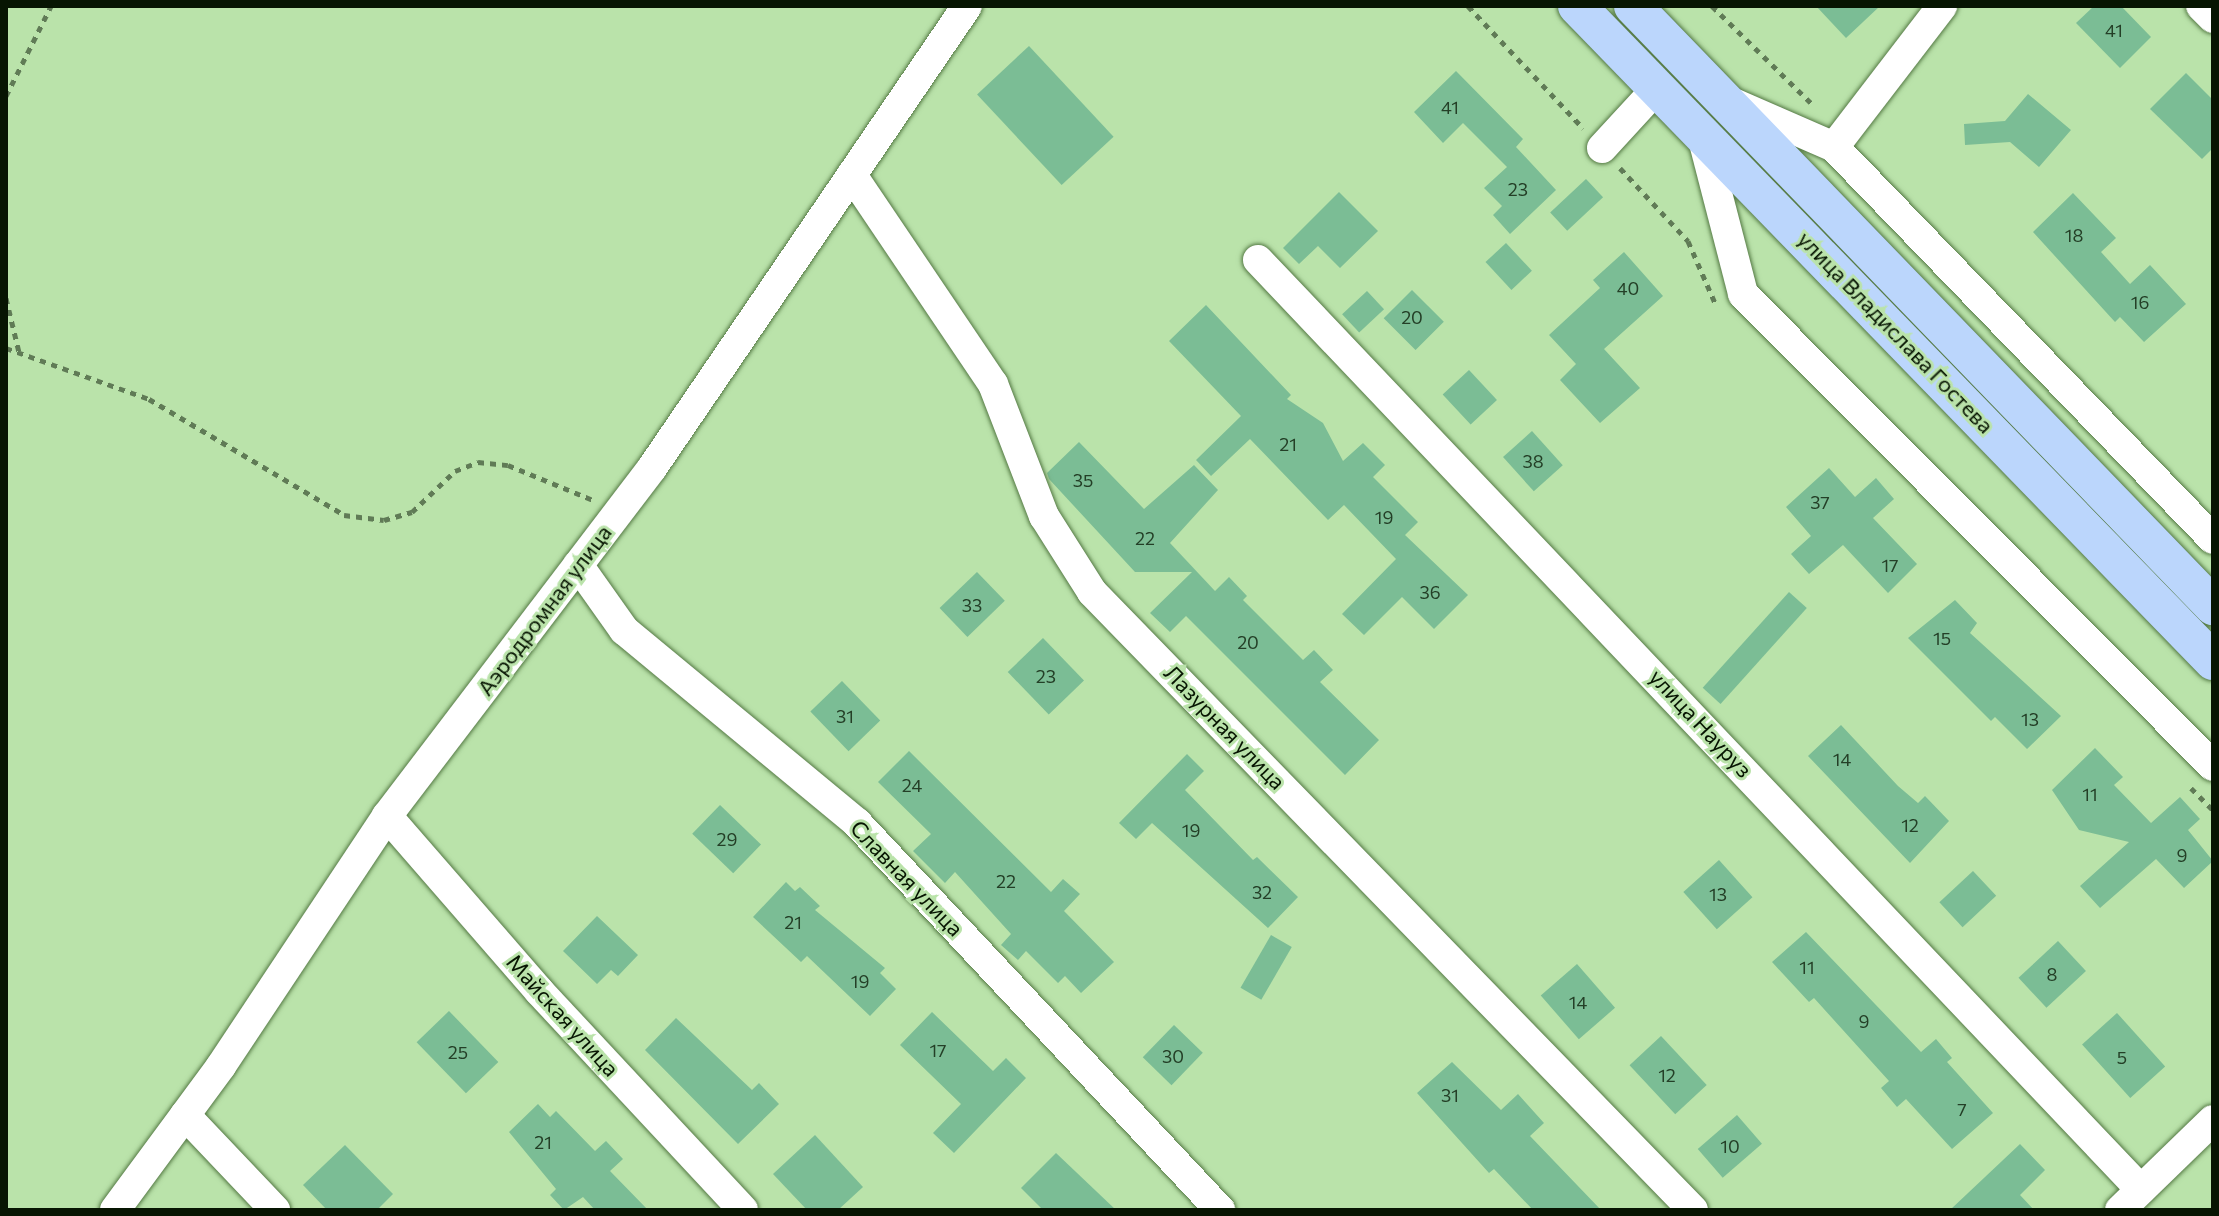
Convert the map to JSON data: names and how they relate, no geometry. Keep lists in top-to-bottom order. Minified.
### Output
{"streets":{"main road":["улица Владислава Гостева"],"street":["Аэродромная улица","улица Науруз","Лазурная улица","Славная улица","Майская улица"]},"crossings":[["Аэродромная улица","Лазурная улица"],["Аэродромная улица","Славная улица"],["Аэродромная улица","Майская улица"]],"house_numbers":["41","41","23","18","40","16","20","21","38","35","37","19","22","17","36","33","15","20","23","31","13","14","24","11","12","19","29","9","22","32","13","21","11","8","19","14","9","17","25","30","5","12","31","7","21","10"]}
